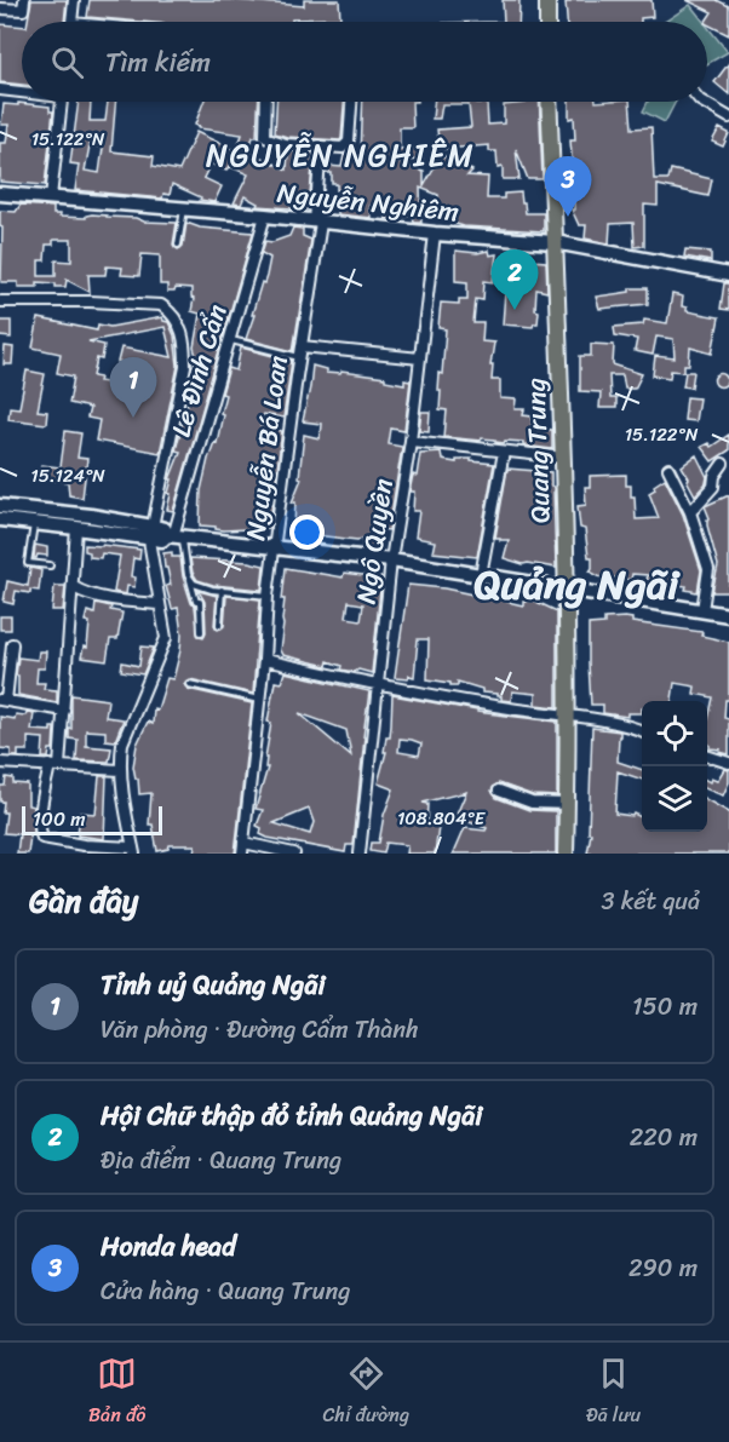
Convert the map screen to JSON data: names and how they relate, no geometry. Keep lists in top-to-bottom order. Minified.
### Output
{"streets":{"main road":["Nguyễn Nghiêm","Quang Trung"],"street":["Lê Đình Cẩn","Nguyễn Bá Loan","Ngô Quyền"]},"crossings":[["Nguyễn Nghiêm","Lê Đình Cẩn"],["Nguyễn Nghiêm","Nguyễn Bá Loan"],["Nguyễn Nghiêm","Quang Trung"],["Nguyễn Nghiêm","Ngô Quyền"]],"districts":["NGUYỄN NGHIÊM","Quảng Ngãi"],"scale_bar":"100 m","page":{"search":"Tìm kiếm","pins":["3","2","1"],"scale":"100 m","heading":["Gần đây","3 kết quả"],"list":[{"mark":"1","name":"Tỉnh uỷ Quảng Ngãi","note":"Văn phòng · Đường Cẩm Thành","value":"150 m"},{"mark":"2","name":"Hội Chữ thập đỏ tỉnh Quảng Ngãi","note":"Địa điểm · Quang Trung","value":"220 m"},{"mark":"3","name":"Honda head","note":"Cửa hàng · Quang Trung","value":"290 m"}],"nav":["Bản đồ","Chỉ đường","Đã lưu"]},"coordinates":["15.122°N","15.124°N","108.804°E"]}
